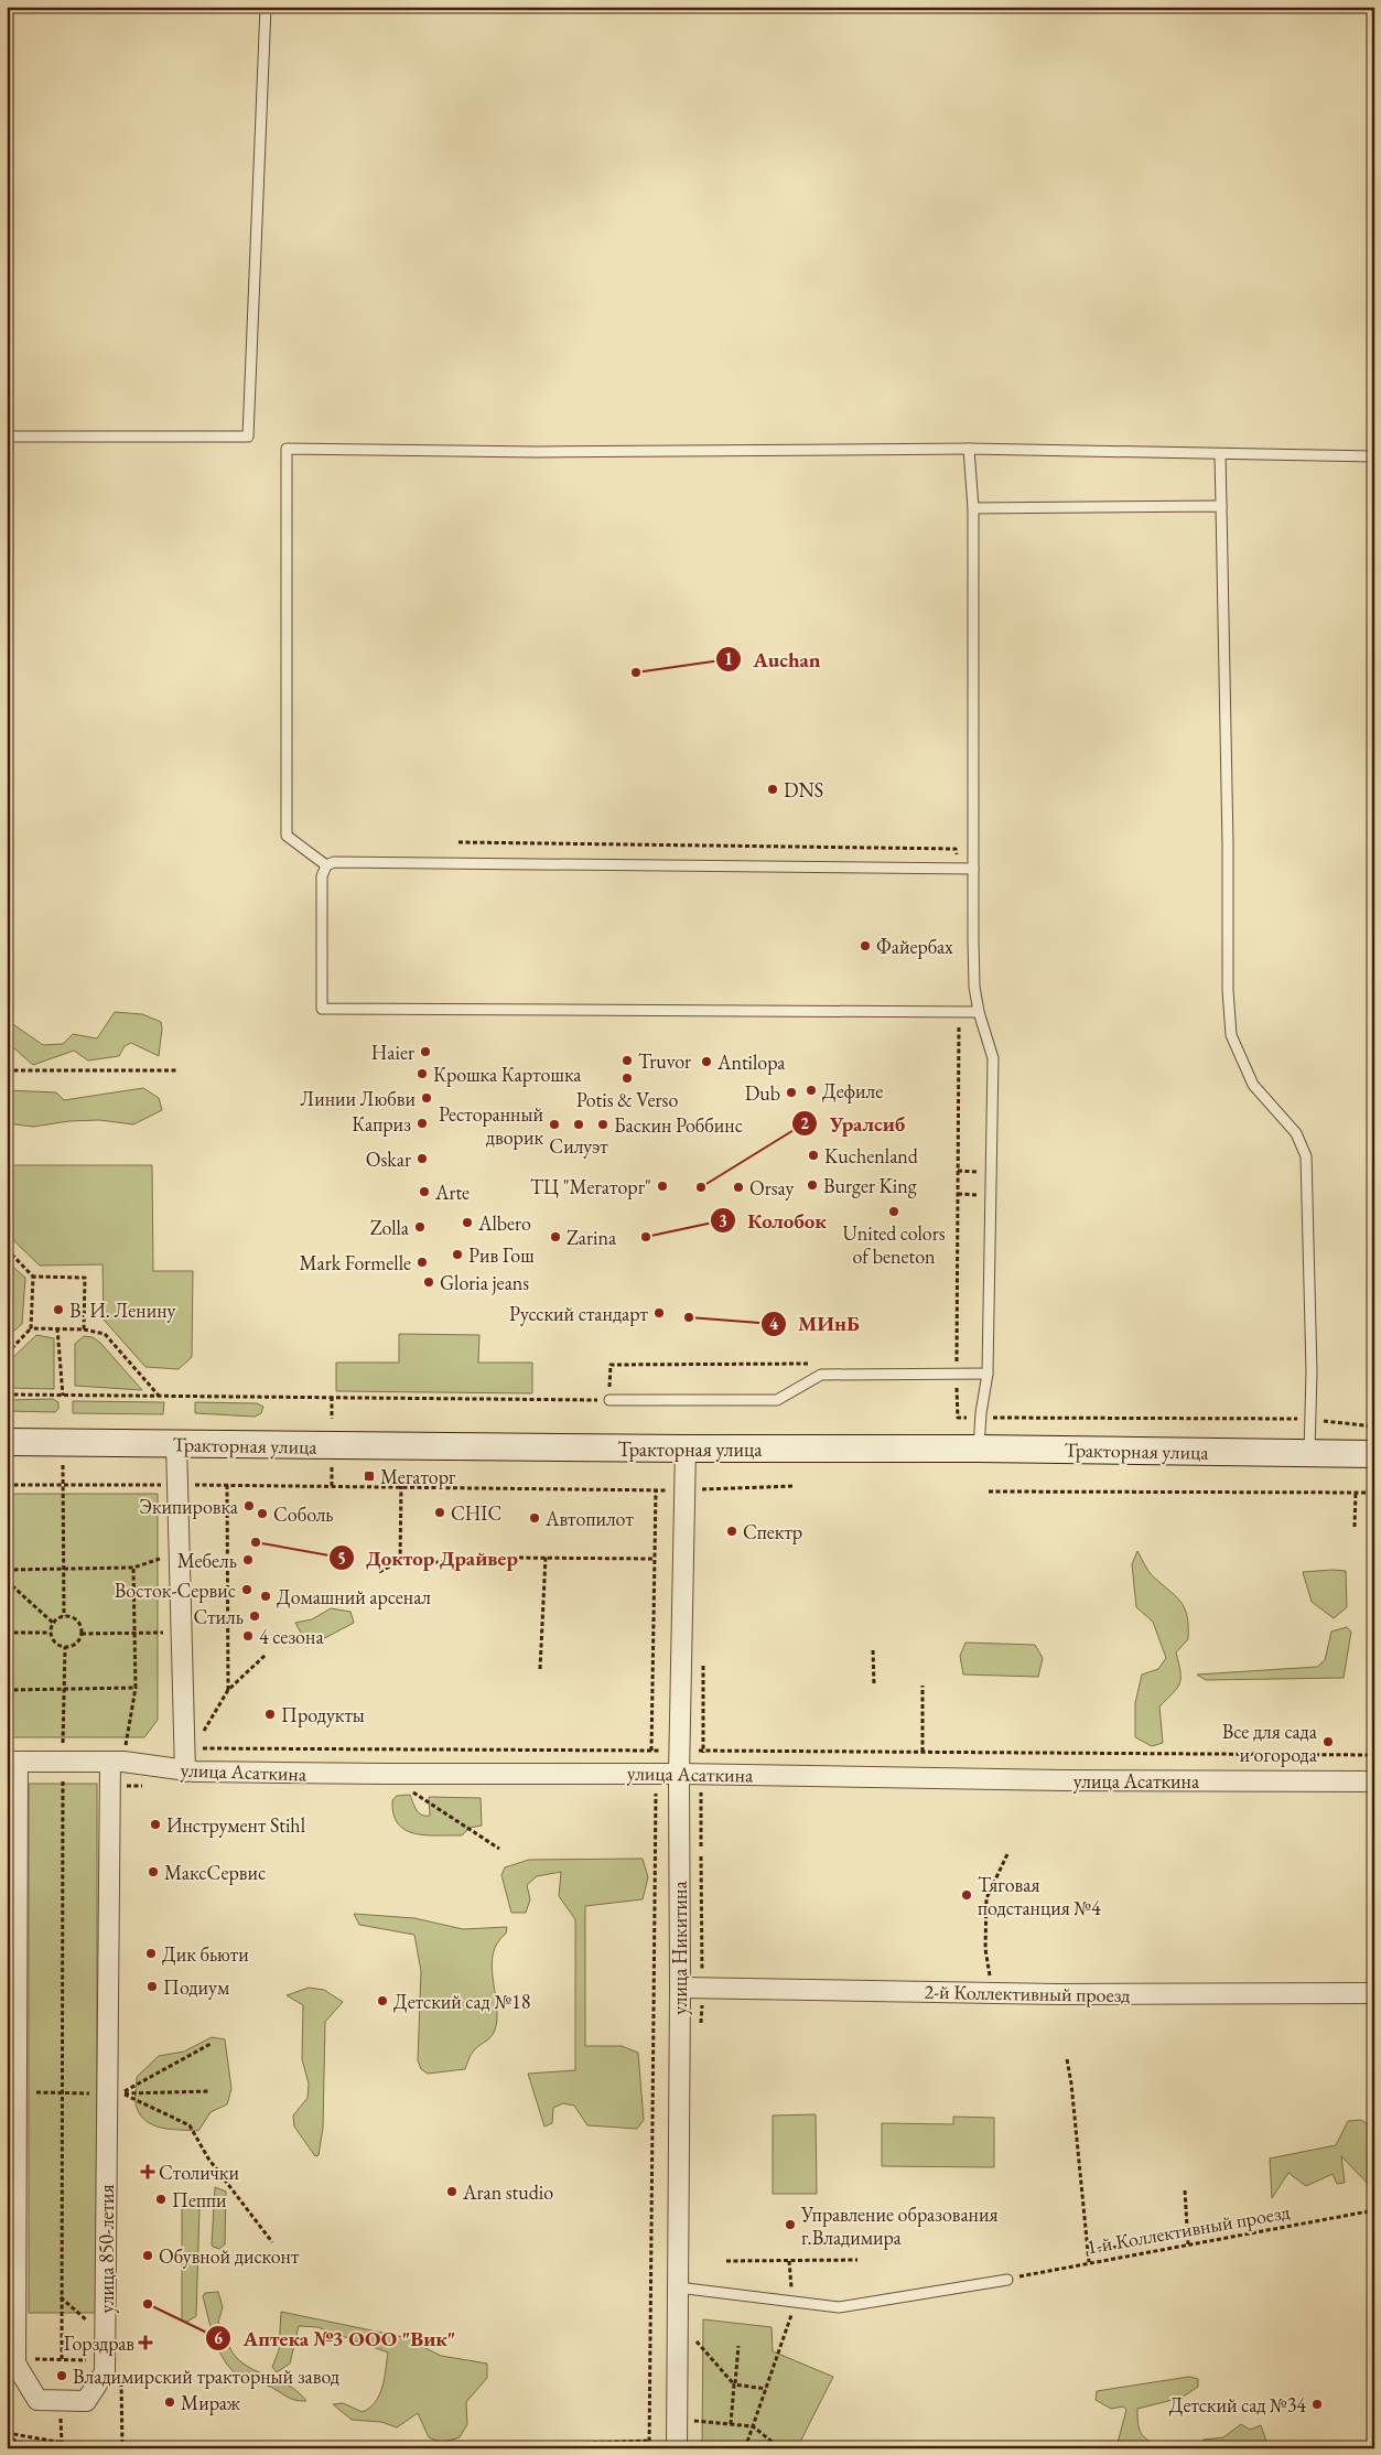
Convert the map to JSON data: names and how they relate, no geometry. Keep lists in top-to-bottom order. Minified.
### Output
{"streets":{"main road":["Тракторная улица"],"street":["улица Асаткина","улица Никитина","2-й Коллективный проезд","улица 850-летия"],"path":["1-й Коллективный проезд"]},"crossings":[["Тракторная улица","улица Никитина"],["улица Асаткина","улица Никитина"],["улица Асаткина","улица 850-летия"],["улица Никитина","2-й Коллективный проезд"]],"places":{"other":["Auchan","DNS","Файербах","Haier","Truvor","Antilopa","Крошка Картошка","Potis & Verso","Дефиле","Dub","Линии Любви","Каприз","Ресторанный дворик","Силуэт","Баскин Роббинс","Kuchenland","Oskar","Burger King","ТЦ \"Мегаторг\"","Уралсиб","Orsay","Arte","United colors of beneton","Albero","Zolla","Zarina","Колобок","Рив Гош","Mark Formelle","Gloria jeans","В. И. Ленину","Русский стандарт","МИнБ","Экипировка","CHIC","Соболь","Автопилот","Спектр","Доктор Драйвер","Мебель","Восток-Сервис","Домашний арсенал","Стиль","4 сезона","Продукты","Все для сада и огорода","Инструмент Stihl","МаксСервис","Тяговая подстанция №4","Дик бьюти","Подиум","Детский сад №18","Aran studio","Пеппи","Управление образования г.Владимира","Обувной дисконт","Аптека №3 ООО \"Вик\"","Владимирский тракторный завод","Мираж","Детский сад №34"],"transit":["Мегаторг"],"health":["Столички","Горздрав"]}}
